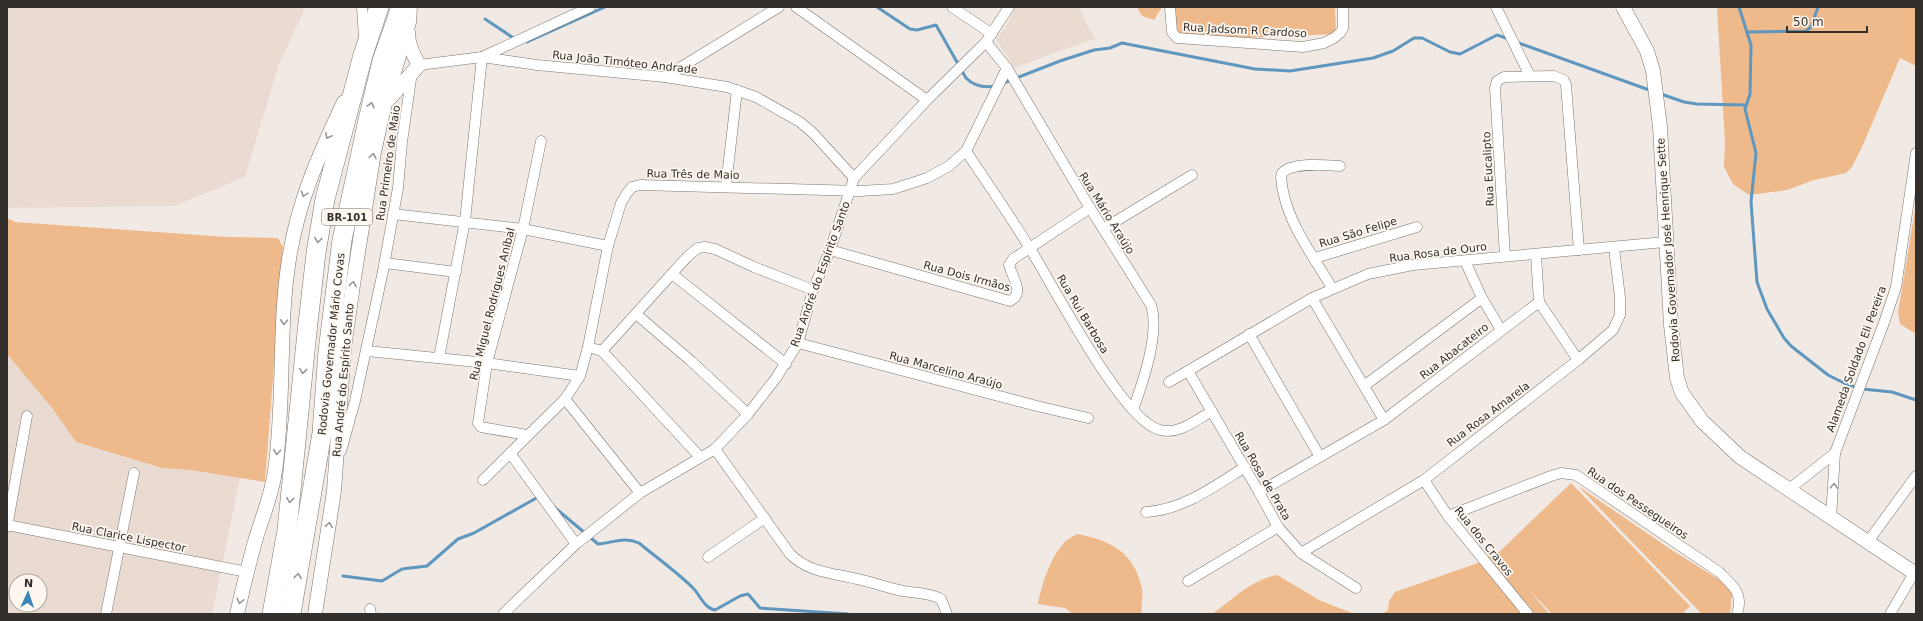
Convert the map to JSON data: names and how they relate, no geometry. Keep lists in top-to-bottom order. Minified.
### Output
{"streets":{"highway":["BR-101","Rodovia Governador Mário Covas"],"street":["Rua Jadsom R Cardoso","Rua João Timóteo Andrade","Rua Primeiro de Maio","Rua Eucalipto","Rua Três de Maio","Rua Mário Araújo","Rua São Felipe","Rodovia Governador José Henrique Sette","Rua Rosa de Ouro","Rua André do Espírito Santo","Rua Dois Irmãos","Rua Miguel Rodrigues Aníbal","Rua Rui Barbosa","Rua Abacateiro","Alameda Soldado Eli Pereira","Rua Marcelino Araújo","Rua Rosa Amarela","Rua Rosa de Prata","Rua dos Pessegueiros","Rua Clarice Lispector","Rua dos Cravos"]},"crossings":[["Rua João Timóteo Andrade","Rua André do Espírito Santo"],["Rua Primeiro de Maio","Rua André do Espírito Santo"],["Rua Eucalipto","Rua Rosa de Ouro"],["Rua Três de Maio","Rua André do Espírito Santo"],["Rua Três de Maio","Rua Miguel Rodrigues Aníbal"],["Rua Três de Maio","Rua Rui Barbosa"],["Rua Mário Araújo","Rua André do Espírito Santo"],["Rua Mário Araújo","Rua Dois Irmãos"],["Rua Mário Araújo","Rua Rui Barbosa"],["Rodovia Governador José Henrique Sette","Rua Rosa de Ouro"],["Rodovia Governador José Henrique Sette","Alameda Soldado Eli Pereira"],["Rua Rosa de Ouro","Rua Rosa Amarela"],["Rua Rosa de Ouro","Rua Rosa de Prata"],["Rua André do Espírito Santo","Rua Dois Irmãos"],["Rua André do Espírito Santo","Rodovia Governador Mário Covas"],["Rua André do Espírito Santo","Rua Marcelino Araújo"],["Rua Dois Irmãos","Rua Rui Barbosa"],["Rua Rui Barbosa","Rua Rosa de Prata"],["Rua Abacateiro","Rua Rosa de Prata"],["Rua Rosa Amarela","Rua Rosa de Prata"],["Rua Rosa Amarela","Rua dos Cravos"],["Rua dos Pessegueiros","Rua dos Cravos"]],"scale_bar":"50 m","north":"top"}
